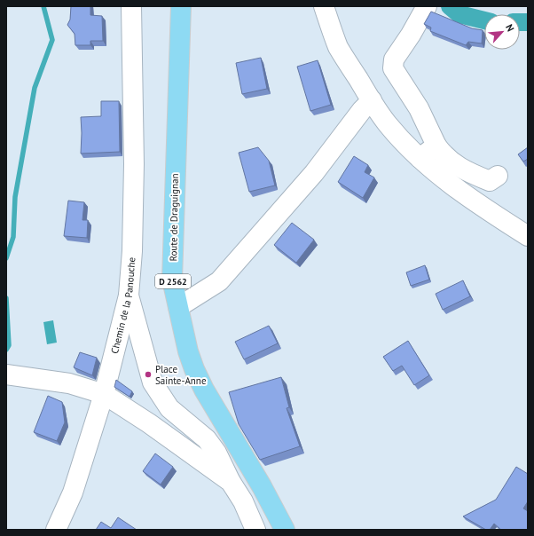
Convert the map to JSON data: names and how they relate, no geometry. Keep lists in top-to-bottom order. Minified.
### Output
{"streets":{"main road":["Route de Draguignan","D 2562"],"street":["Chemin de la Panouche"]},"places":["Place Sainte-Anne"],"north":"top right"}
